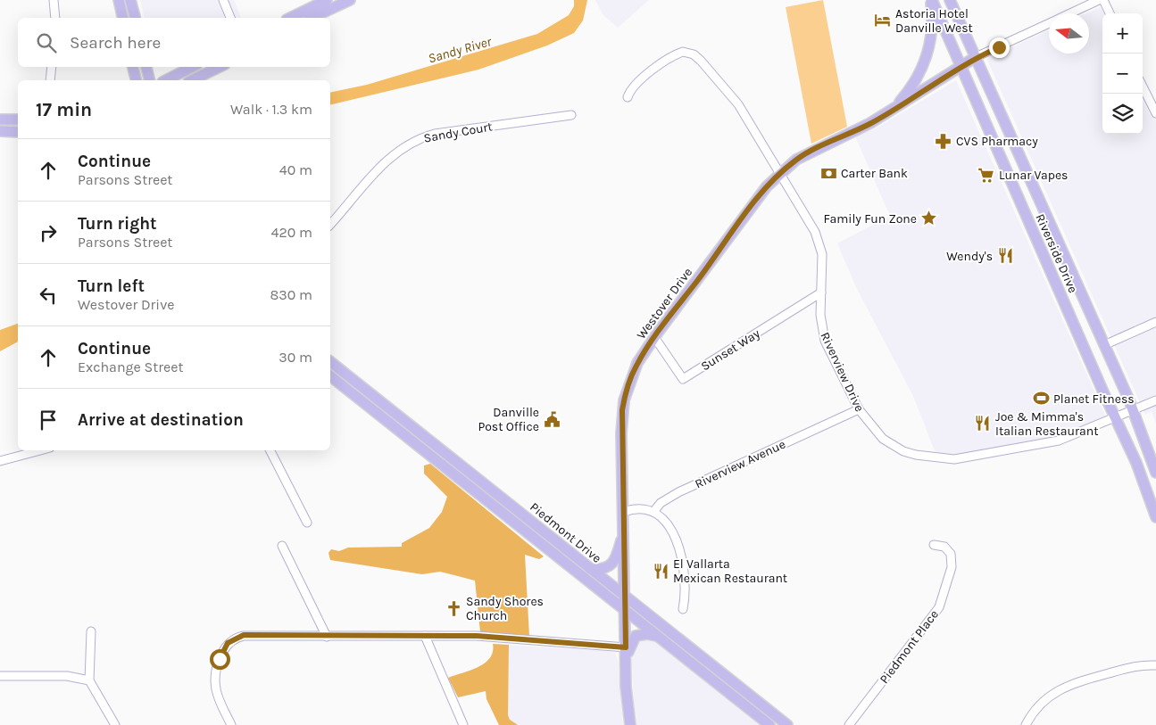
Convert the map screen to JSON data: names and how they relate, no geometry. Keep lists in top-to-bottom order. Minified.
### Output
{"streets":{"main road":["Riverside Drive","Westover Drive","Piedmont Drive"],"street":["Sandy Court","Sunset Way","Riverview Drive","Riverview Avenue","Piedmont Place"]},"crossings":[["Riverside Drive","Westover Drive"],["Riverside Drive","Riverview Drive"],["Westover Drive","Sunset Way"],["Westover Drive","Riverview Drive"],["Westover Drive","Piedmont Drive"],["Sunset Way","Riverview Drive"],["Riverview Drive","Riverview Avenue"]],"water":["Sandy River"],"places":{"hotel":["Astoria Hotel Danville West"],"pharmacy":["CVS Pharmacy"],"bank":["Carter Bank"],"supermarket":["Lunar Vapes"],"place":["Family Fun Zone"],"restaurant":["Wendy's","Joe & Mimma's Italian Restaurant","El Vallarta Mexican Restaurant"],"sports":["Planet Fitness"],"public building":["Danville Post Office"],"church":["Sandy Shores Church"]},"north":"left","page":{"map_buttons":["+","−"],"search":"Search here","heading":["17 min","Walk · 1.3 km"],"list":[["Continue","Parsons Street","40 m"],["Turn right","Parsons Street","420 m"],["Turn left","Westover Drive","830 m"],["Continue","Exchange Street","30 m"],"Arrive at destination"]}}
